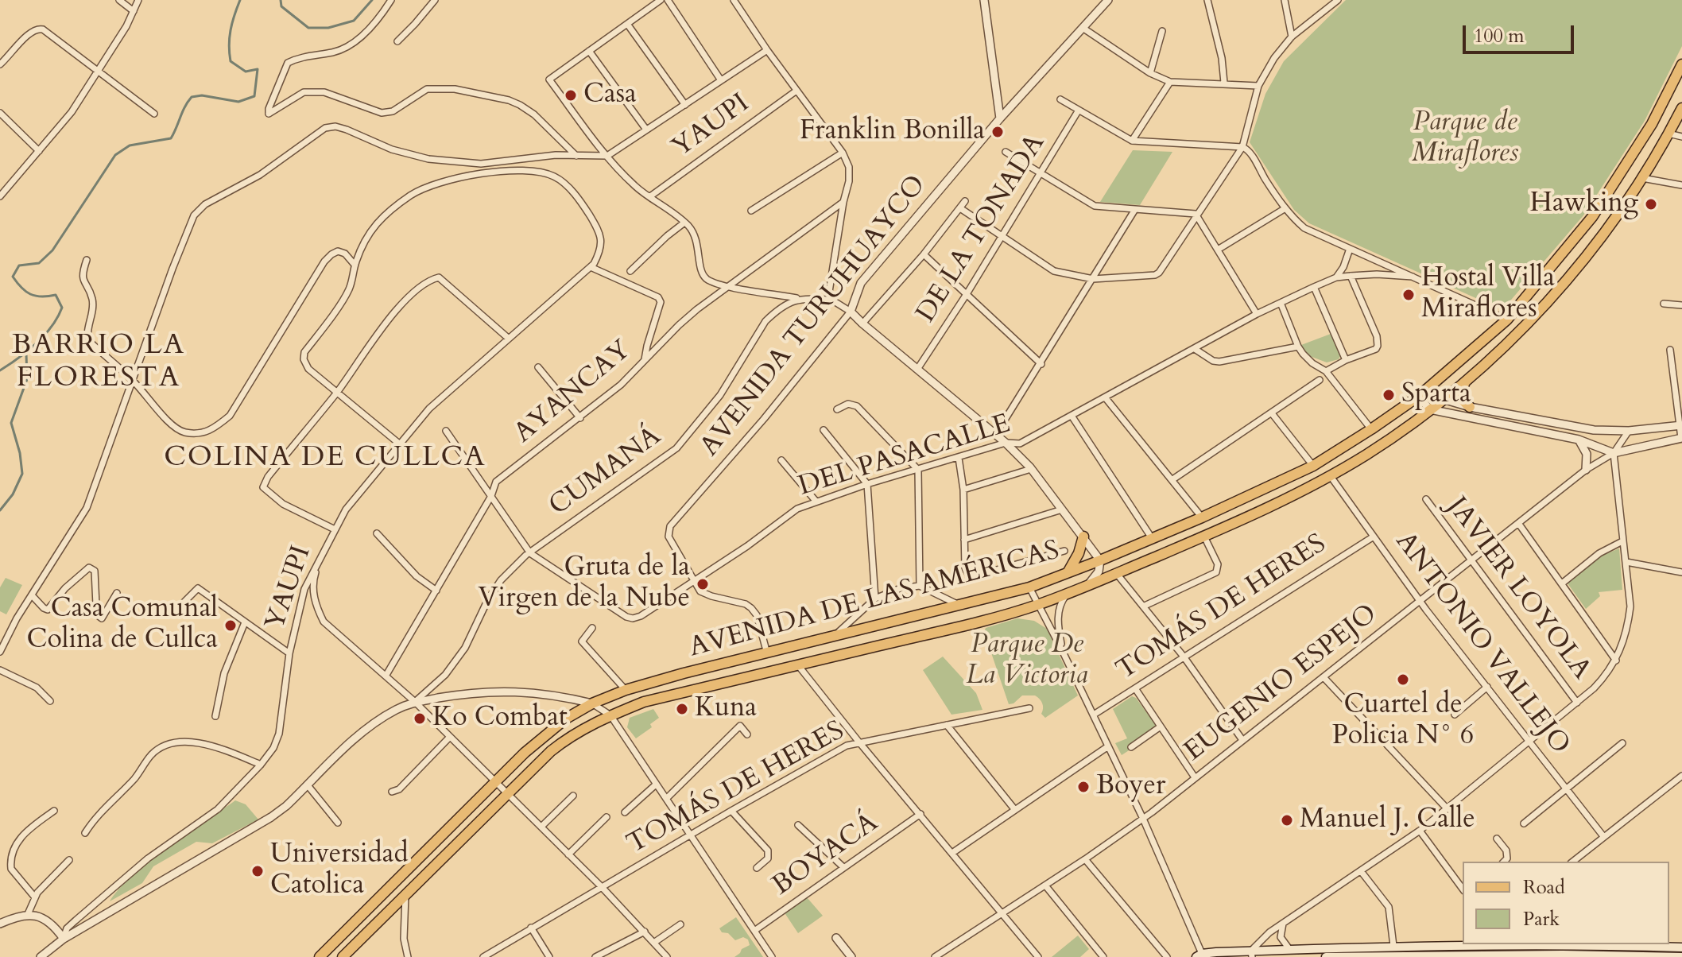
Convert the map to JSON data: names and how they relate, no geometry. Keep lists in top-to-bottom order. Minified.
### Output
{"streets":{"main road":["AVENIDA DE LAS AMÉRICAS"],"street":["YAUPI","DE LA TONADA","AVENIDA TURUHUAYCO","AYANCAY","DEL PASACALLE","CUMANÁ","JAVIER LOYOLA","TOMÁS DE HERES","ANTONIO VALLEJO","EUGENIO ESPEJO","BOYACÁ"]},"crossings":[["AVENIDA TURUHUAYCO","DEL PASACALLE"],["AVENIDA TURUHUAYCO","AVENIDA DE LAS AMÉRICAS"],["AYANCAY","DEL PASACALLE"],["DEL PASACALLE","CUMANÁ"],["DEL PASACALLE","AVENIDA DE LAS AMÉRICAS"],["JAVIER LOYOLA","EUGENIO ESPEJO"],["AVENIDA DE LAS AMÉRICAS","ANTONIO VALLEJO"],["TOMÁS DE HERES","ANTONIO VALLEJO"],["ANTONIO VALLEJO","EUGENIO ESPEJO"]],"districts":["BARRIO LA FLORESTA","COLINA DE CULLCA"],"parks":["Parque de Miraflores","Parque De La Victoria"],"places":["Casa","Franklin Bonilla","Hawking","Hostal Villa Miraflores","Sparta","Gruta de la Virgen de la Nube","Casa Comunal Colina de Cullca","Cuartel de Policia N° 6","Kuna","Ko Combat","Boyer","Manuel J. Calle","Universidad Catolica"],"legend":["Road","Park"],"scale_bar":"100 m"}
